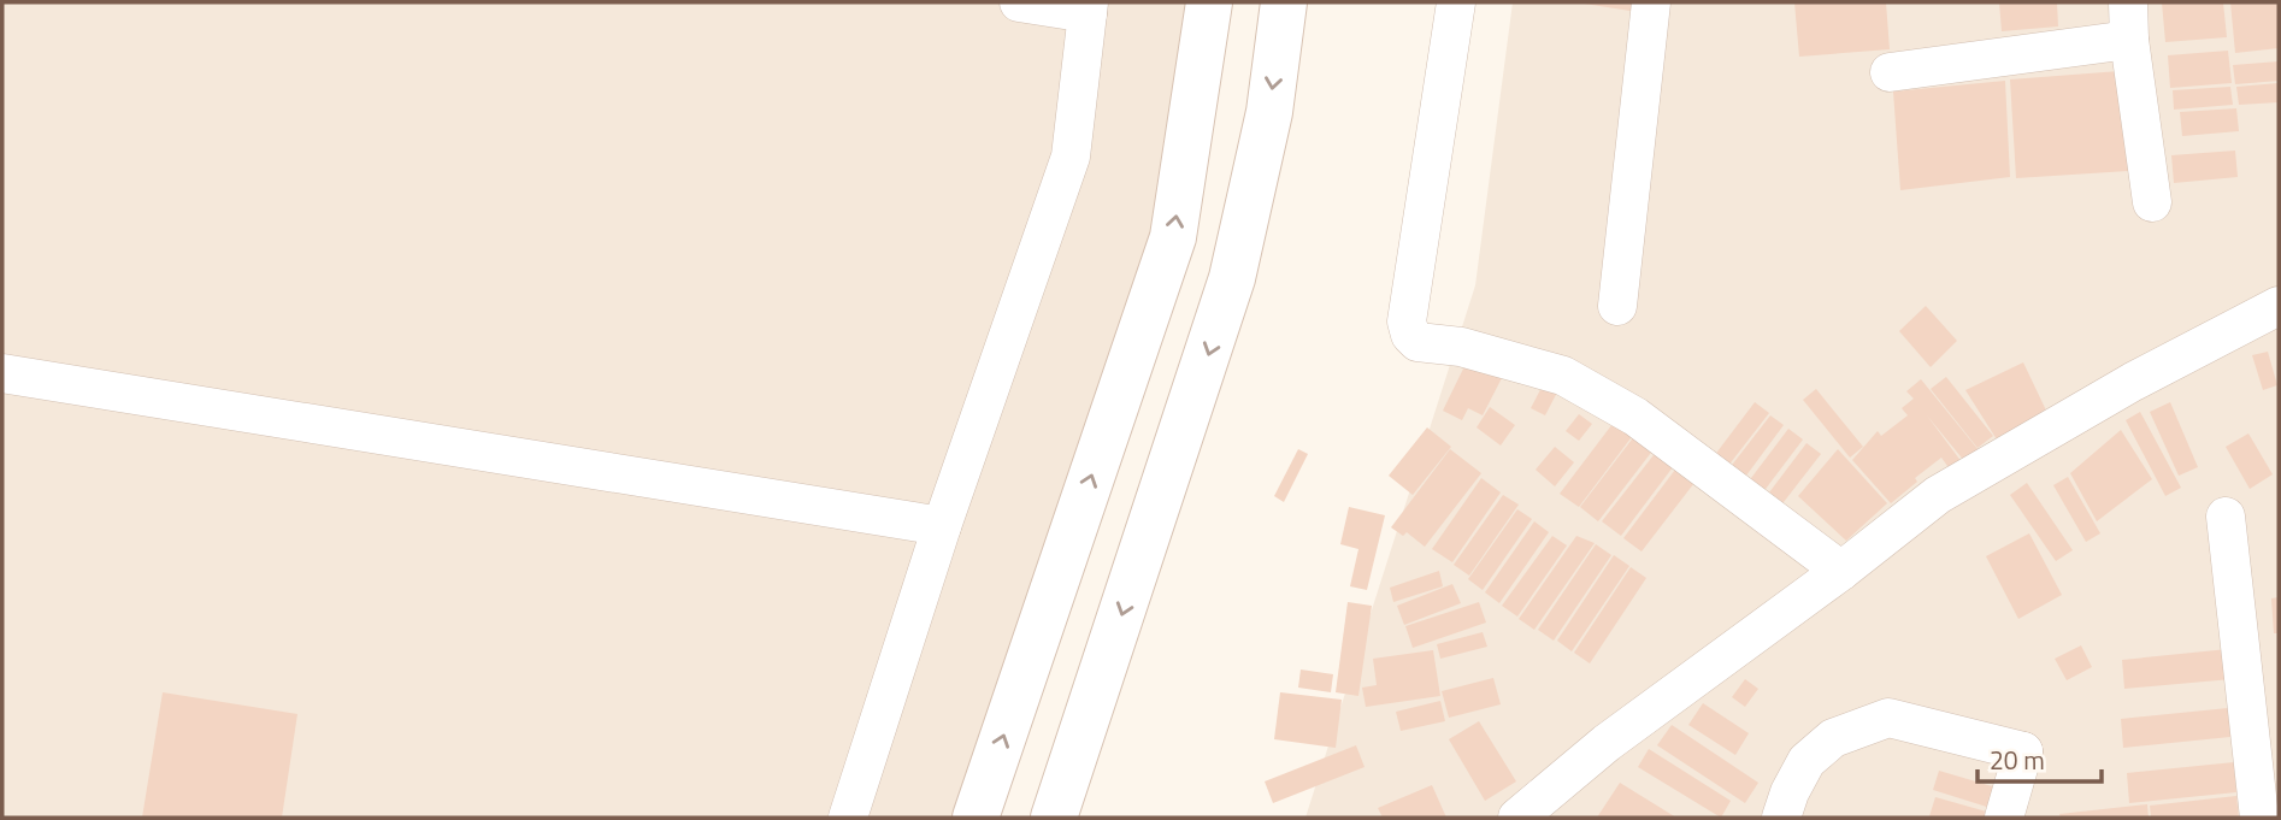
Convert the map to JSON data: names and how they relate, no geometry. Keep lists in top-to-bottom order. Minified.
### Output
{"scale_bar":"20 m"}
